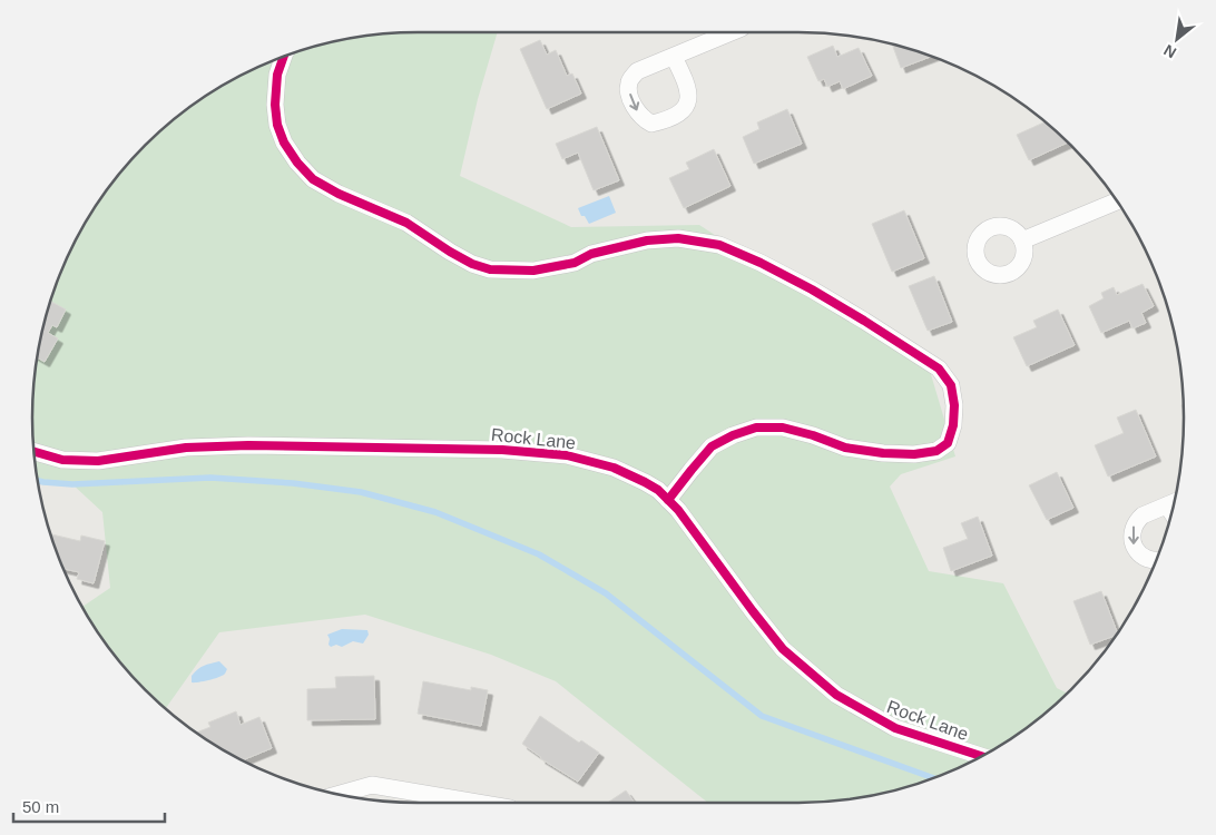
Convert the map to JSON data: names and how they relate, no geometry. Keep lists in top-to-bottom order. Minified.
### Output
{"streets":{"street":["Rock Lane"]},"scale_bar":"50 m","north":"bottom left"}
